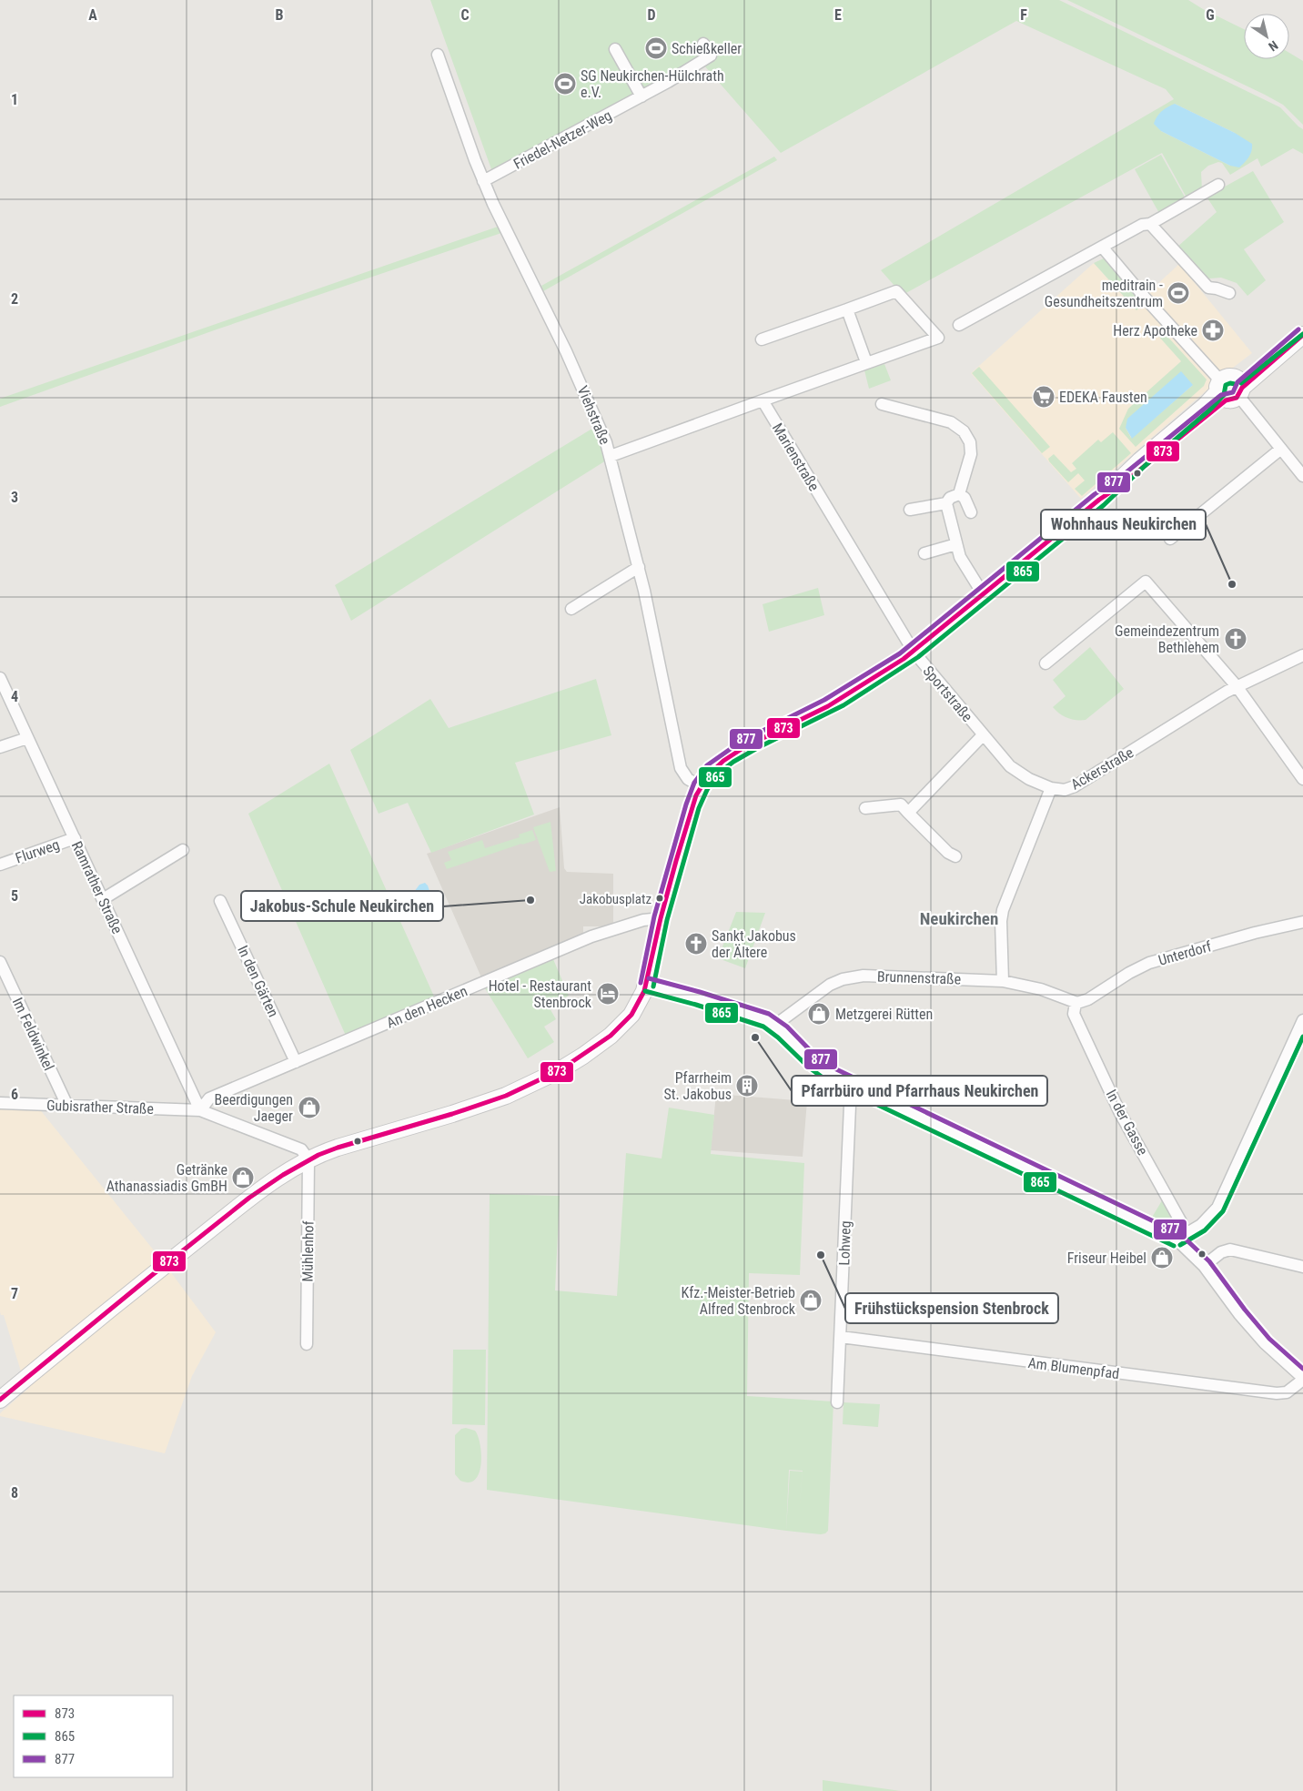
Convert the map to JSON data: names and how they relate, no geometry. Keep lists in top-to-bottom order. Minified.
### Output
{"streets":{"street":["Friedel-Netzer-Weg","Viehstraße","Marienstraße","Sportstraße","Ackerstraße","Flurweg","Ramrather Straße","Unterdorf","Brunnenstraße","In den Gärten","An den Hecken","Im Feldwinkel","Gubisrather Straße","In der Gasse","Lohweg","Mühlenhof","Am Blumenpfad"]},"crossings":[["Friedel-Netzer-Weg","Viehstraße"],["Marienstraße","Sportstraße"],["Sportstraße","Ackerstraße"],["Ackerstraße","Brunnenstraße"],["Flurweg","Ramrather Straße"],["Ramrather Straße","An den Hecken"],["Ramrather Straße","Gubisrather Straße"],["Unterdorf","Brunnenstraße"],["Unterdorf","In der Gasse"],["Brunnenstraße","In der Gasse"],["In den Gärten","An den Hecken"],["An den Hecken","Gubisrather Straße"],["Im Feldwinkel","Gubisrather Straße"],["Lohweg","Am Blumenpfad"]],"districts":["Neukirchen"],"places":{"sports":["Schießkeller","SG Neukirchen-Hülchrath e.V.","meditrain - Gesundheitszentrum"],"pharmacy":["Herz Apotheke"],"supermarket":["EDEKA Fausten"],"other":["Wohnhaus Neukirchen","Jakobusplatz","Jakobus-Schule Neukirchen","Pfarrbüro und Pfarrhaus Neukirchen","Frühstückspension Stenbrock"],"church":["Gemeindezentrum Bethlehem","Sankt Jakobus der Ältere"],"hotel":["Hotel - Restaurant Stenbrock"],"shop":["Metzgerei Rütten","Beerdigungen Jaeger","Getränke Athanassiadis GmBH","Friseur Heibel","Kfz.-Meister-Betrieb Alfred Stenbrock"],"building":["Pfarrheim St. Jakobus"]},"lines":["transit line 877","transit line 865","transit line 873"],"legend":["873","865","877"],"north":"bottom right","grid":{"columns":["A","B","C","D","E","F","G"],"rows":["1","2","3","4","5","6","7","8"]}}
